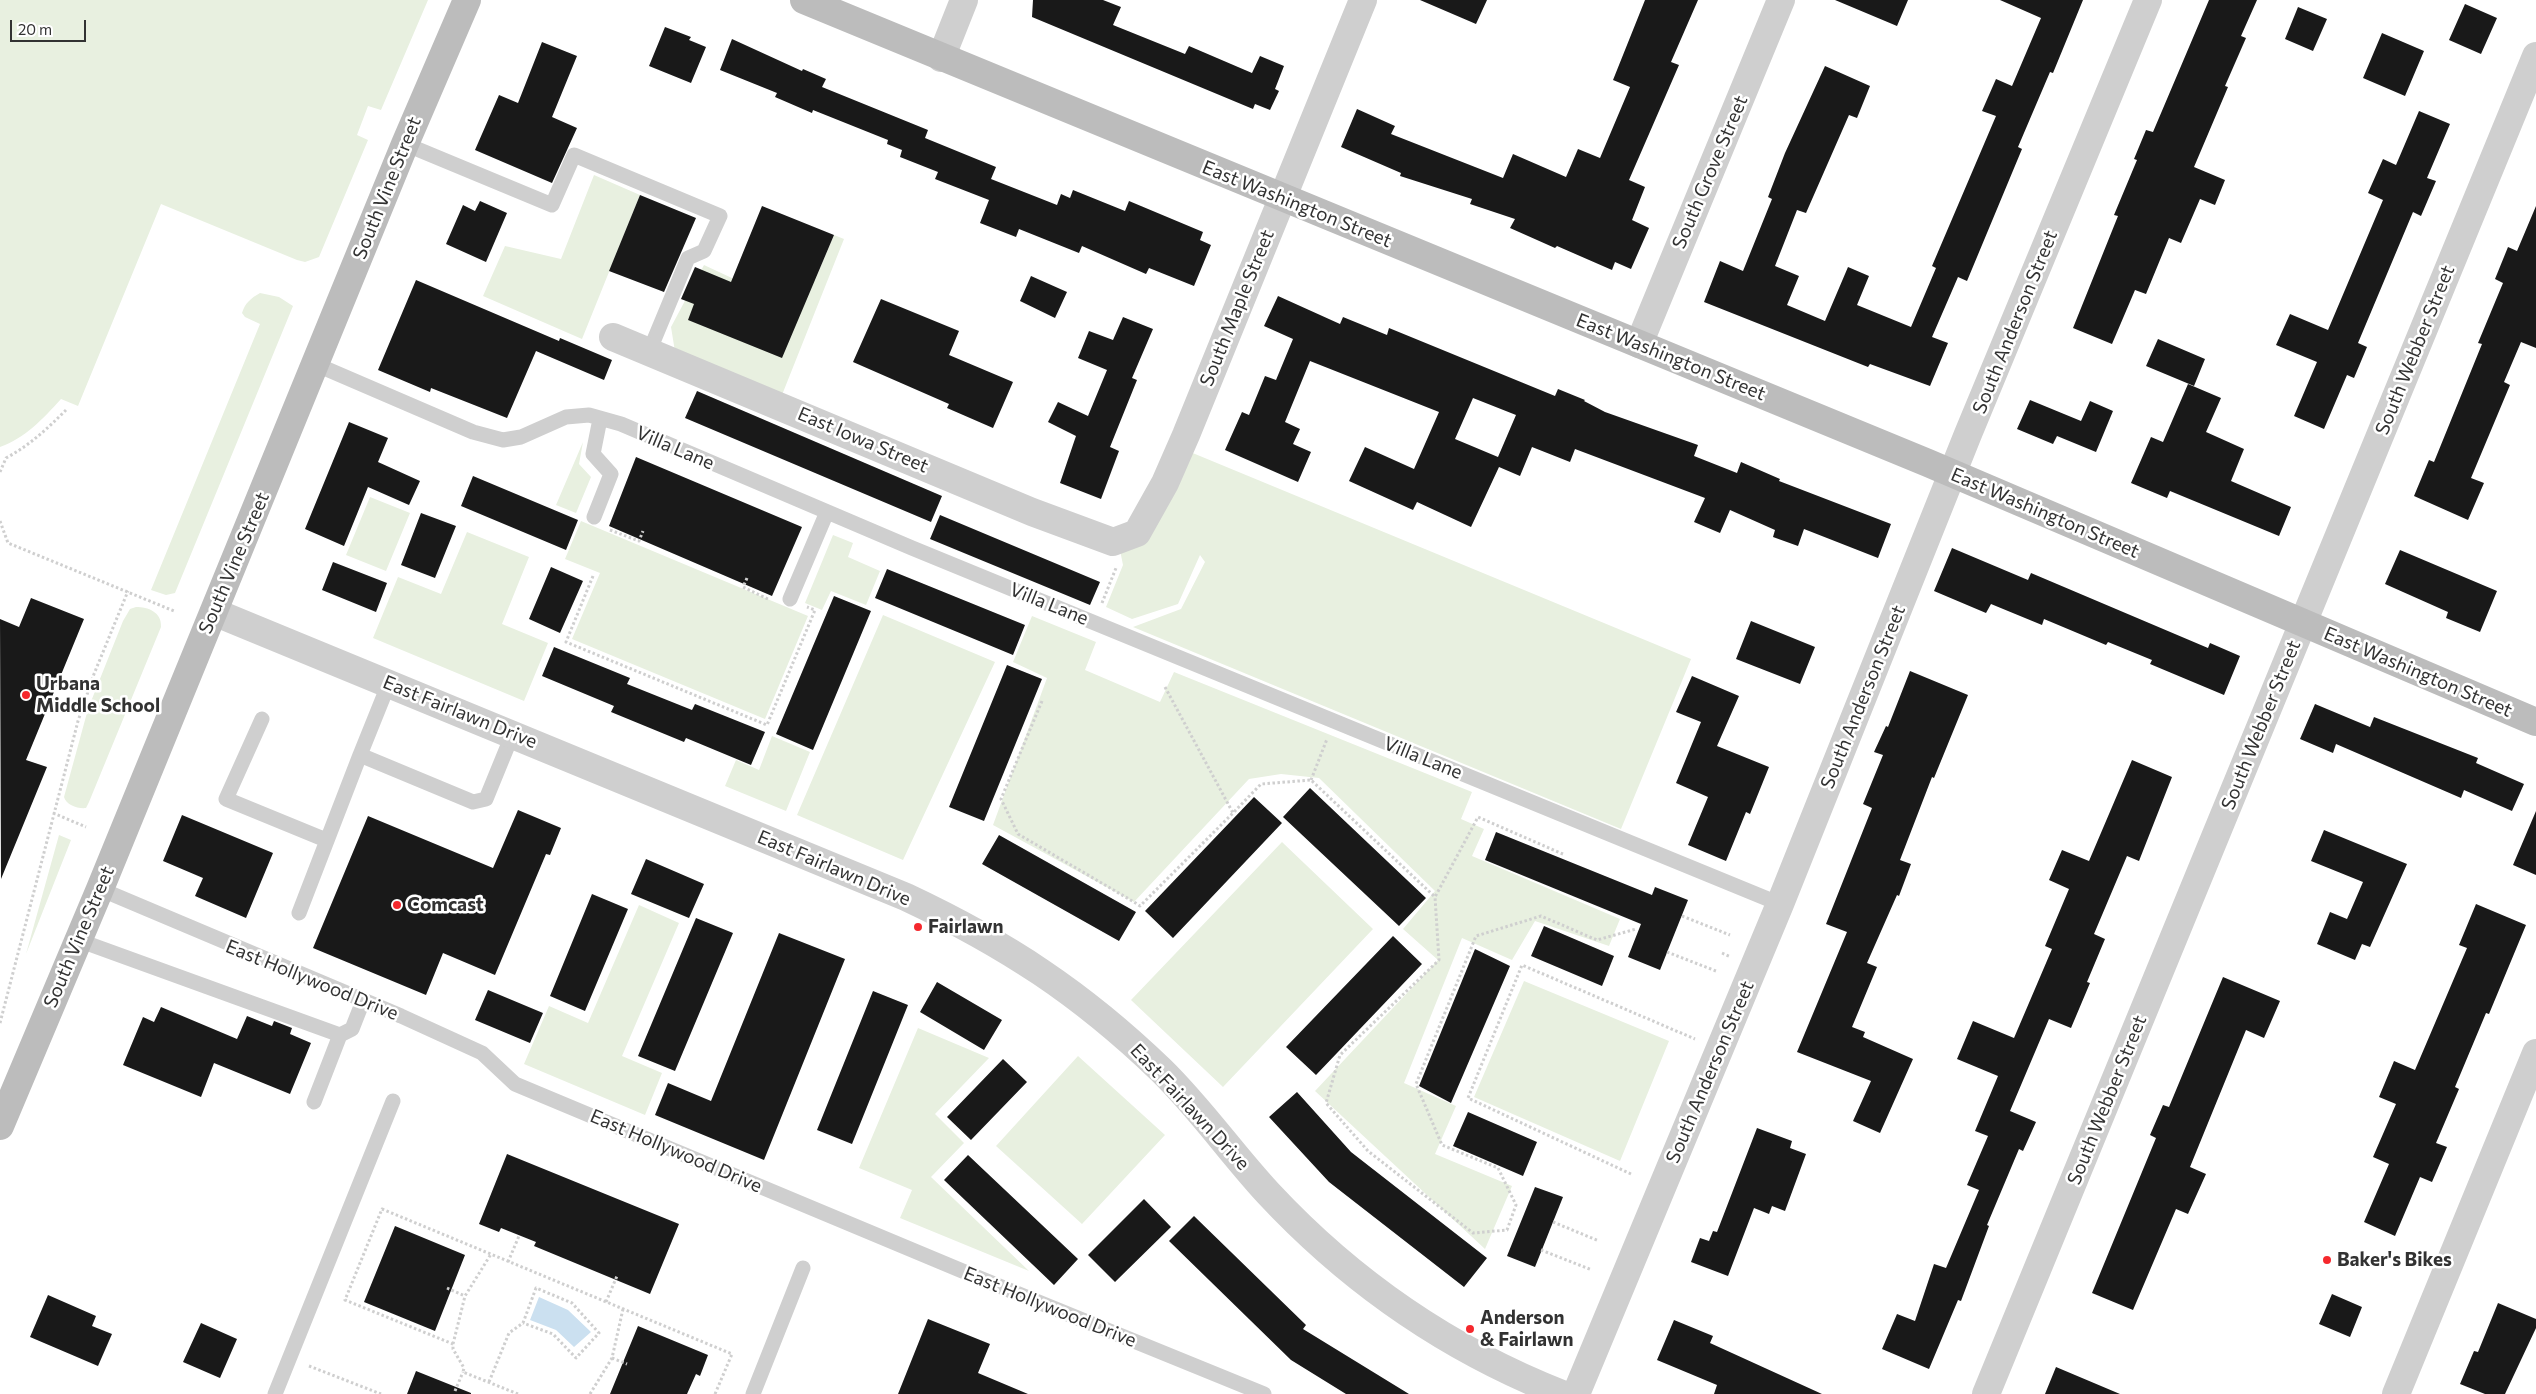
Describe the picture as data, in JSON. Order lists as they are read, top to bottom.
{
  "streets": {
    "main road": ["South Vine Street", "East Washington Street"],
    "street": [
      "South Grove Street",
      "South Maple Street",
      "South Anderson Street",
      "South Webber Street",
      "East Iowa Street",
      "East Fairlawn Drive"
    ],
    "lane": ["Villa Lane", "East Hollywood Drive"]
  },
  "crossings": [
    ["South Grove Street", "East Washington Street"],
    ["South Vine Street", "Villa Lane"],
    ["South Vine Street", "East Fairlawn Drive"],
    ["South Vine Street", "East Hollywood Drive"],
    ["East Washington Street", "South Maple Street"],
    ["East Washington Street", "South Anderson Street"],
    ["East Washington Street", "South Webber Street"],
    ["South Maple Street", "East Iowa Street"],
    ["South Anderson Street", "Villa Lane"]
  ],
  "places": [
    "Urbana Middle School",
    "Comcast",
    "Fairlawn",
    "Baker's Bikes",
    "Anderson & Fairlawn"
  ],
  "scale_bar": "20 m"
}
